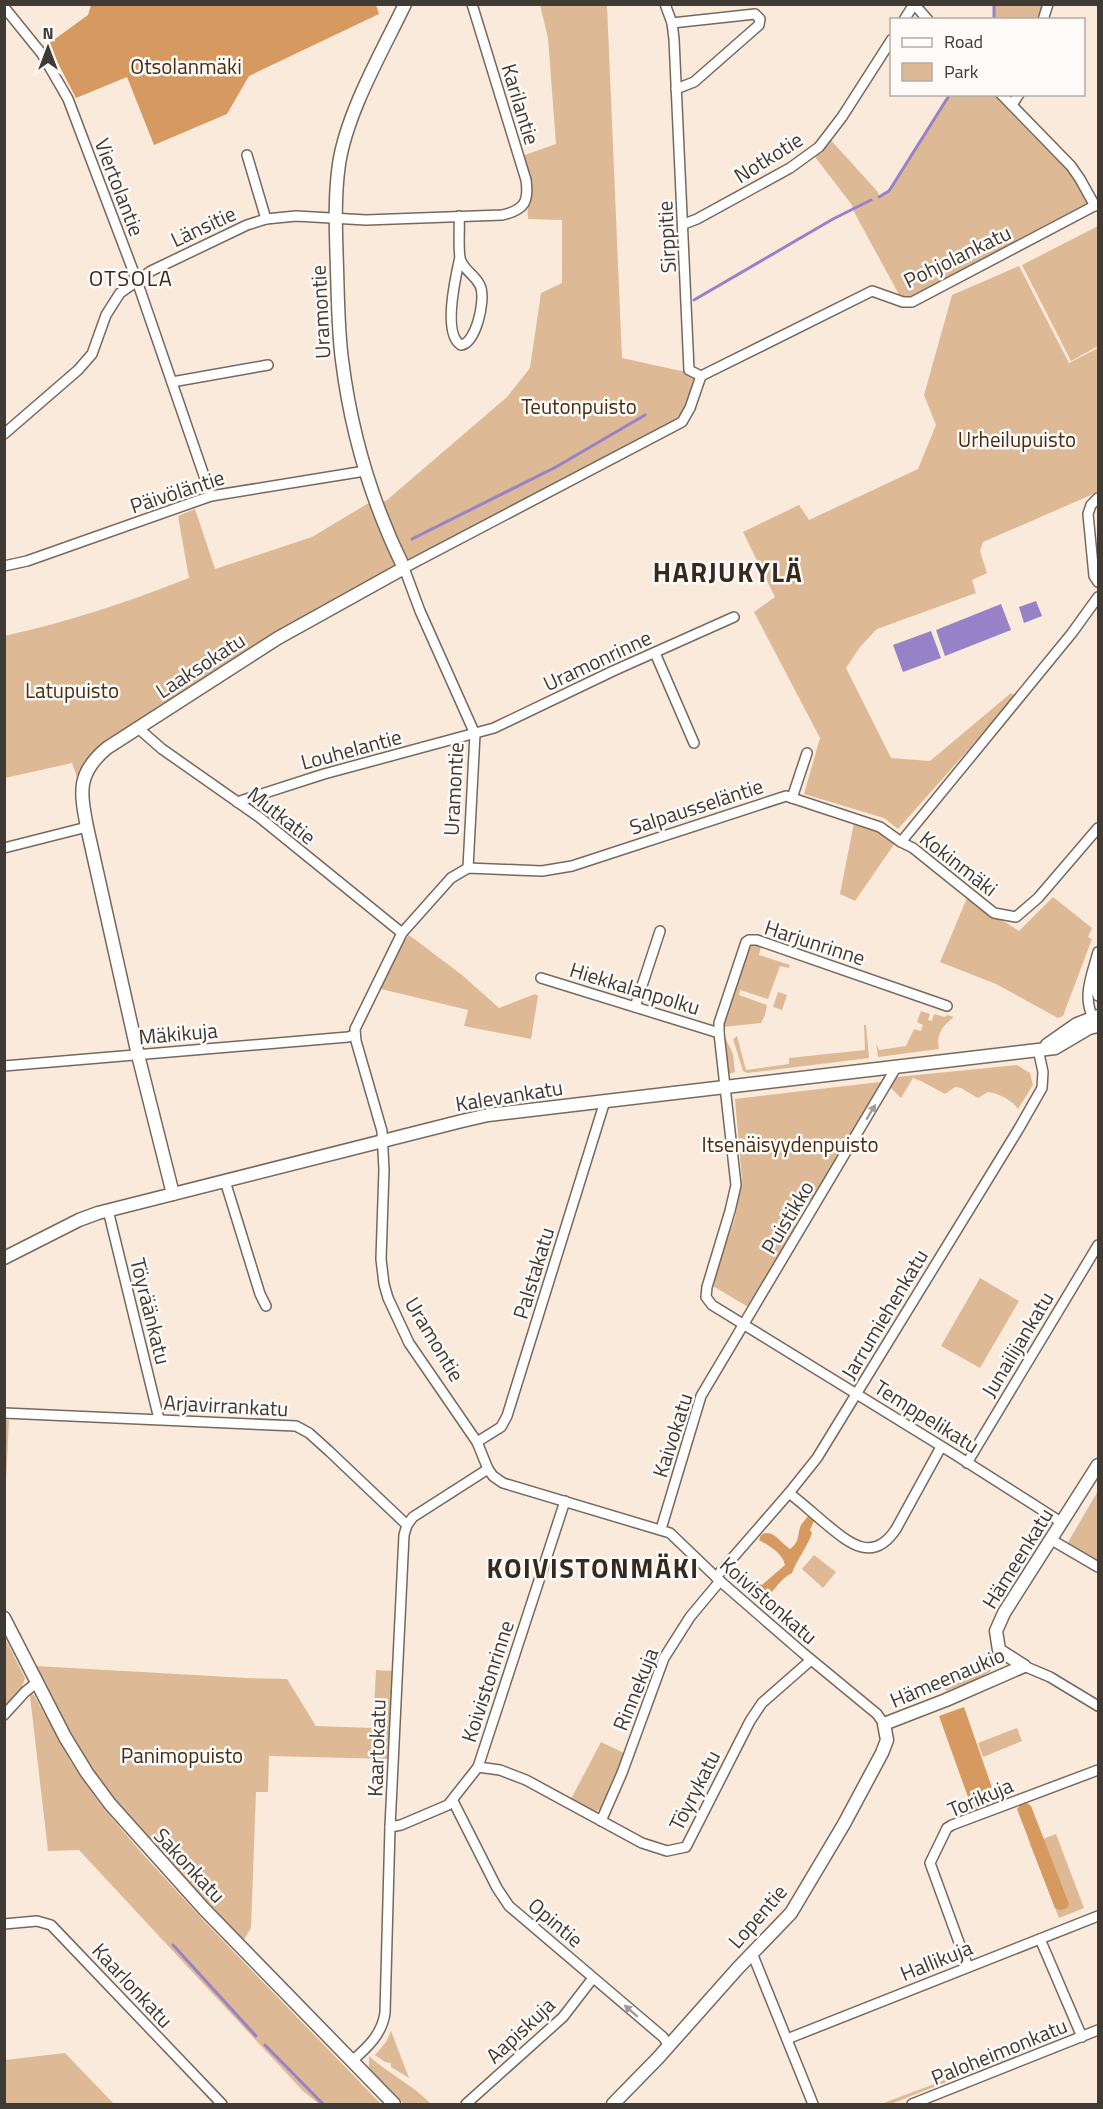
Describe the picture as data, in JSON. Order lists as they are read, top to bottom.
{
  "streets": {
    "street": [
      "Karilantie",
      "Notkotie",
      "Viertolantie",
      "Länsitie",
      "Sirppitie",
      "Pohjolankatu",
      "Uramontie",
      "Päivöläntie",
      "Uramonrinne",
      "Laaksokatu",
      "Louhelantie",
      "Salpausseläntie",
      "Mutkatie",
      "Kokinmäki",
      "Harjunrinne",
      "Hiekkalanpolku",
      "Mäkikuja",
      "Kalevankatu",
      "Puistikko",
      "Palstakatu",
      "Töyräänkatu",
      "Jarrumiehenkatu",
      "Junailijankatu",
      "Arjavirrankatu",
      "Temppelikatu",
      "Kaivokatu",
      "Hämeenkatu",
      "Koivistonkatu",
      "Hämeenaukio",
      "Koivistonrinne",
      "Rinnekuja",
      "Kaartokatu",
      "Töyrykatu",
      "Torikuja",
      "Sakonkatu",
      "Lopentie",
      "Opintie",
      "Hallikuja",
      "Kaarlonkatu",
      "Aapiskuja",
      "Paloheimonkatu"
    ]
  },
  "crossings": [
    ["Karilantie", "Länsitie"],
    ["Notkotie", "Sirppitie"],
    ["Viertolantie", "Länsitie"],
    ["Viertolantie", "Päivöläntie"],
    ["Länsitie", "Uramontie"],
    ["Sirppitie", "Pohjolankatu"],
    ["Sirppitie", "Laaksokatu"],
    ["Pohjolankatu", "Laaksokatu"],
    ["Uramontie", "Päivöläntie"],
    ["Uramontie", "Uramonrinne"],
    ["Uramontie", "Laaksokatu"],
    ["Uramontie", "Louhelantie"],
    ["Uramontie", "Salpausseläntie"],
    ["Uramontie", "Mäkikuja"],
    ["Uramontie", "Kalevankatu"],
    ["Uramontie", "Palstakatu"],
    ["Uramontie", "Koivistonkatu"],
    ["Uramonrinne", "Louhelantie"],
    ["Laaksokatu", "Mutkatie"],
    ["Laaksokatu", "Mäkikuja"],
    ["Laaksokatu", "Kalevankatu"],
    ["Louhelantie", "Mutkatie"],
    ["Salpausseläntie", "Kokinmäki"],
    ["Harjunrinne", "Hiekkalanpolku"],
    ["Harjunrinne", "Kalevankatu"],
    ["Harjunrinne", "Temppelikatu"],
    ["Kalevankatu", "Puistikko"],
    ["Kalevankatu", "Palstakatu"],
    ["Kalevankatu", "Töyräänkatu"],
    ["Kalevankatu", "Jarrumiehenkatu"],
    ["Kalevankatu", "Temppelikatu"],
    ["Puistikko", "Temppelikatu"],
    ["Puistikko", "Kaivokatu"],
    ["Töyräänkatu", "Arjavirrankatu"],
    ["Jarrumiehenkatu", "Temppelikatu"],
    ["Jarrumiehenkatu", "Koivistonkatu"],
    ["Jarrumiehenkatu", "Rinnekuja"],
    ["Junailijankatu", "Temppelikatu"],
    ["Arjavirrankatu", "Kaartokatu"],
    ["Temppelikatu", "Kaivokatu"],
    ["Temppelikatu", "Hämeenkatu"],
    ["Kaivokatu", "Koivistonkatu"],
    ["Hämeenkatu", "Hämeenaukio"],
    ["Koivistonkatu", "Hämeenaukio"],
    ["Koivistonkatu", "Koivistonrinne"],
    ["Koivistonkatu", "Rinnekuja"],
    ["Koivistonkatu", "Töyrykatu"],
    ["Koivistonkatu", "Lopentie"],
    ["Hämeenaukio", "Lopentie"],
    ["Koivistonrinne", "Kaartokatu"],
    ["Koivistonrinne", "Töyrykatu"],
    ["Koivistonrinne", "Opintie"],
    ["Rinnekuja", "Töyrykatu"],
    ["Kaartokatu", "Sakonkatu"],
    ["Torikuja", "Hallikuja"],
    ["Lopentie", "Opintie"],
    ["Opintie", "Aapiskuja"]
  ],
  "one_way": ["Puistikko"],
  "districts": ["OTSOLA", "HARJUKYLÄ", "KOIVISTONMÄKI"],
  "parks": [
    "Otsolanmäki",
    "Teutonpuisto",
    "Urheilupuisto",
    "Latupuisto",
    "Itsenäisyydenpuisto",
    "Panimopuisto"
  ],
  "legend": ["Road", "Park"],
  "north": "top"
}
